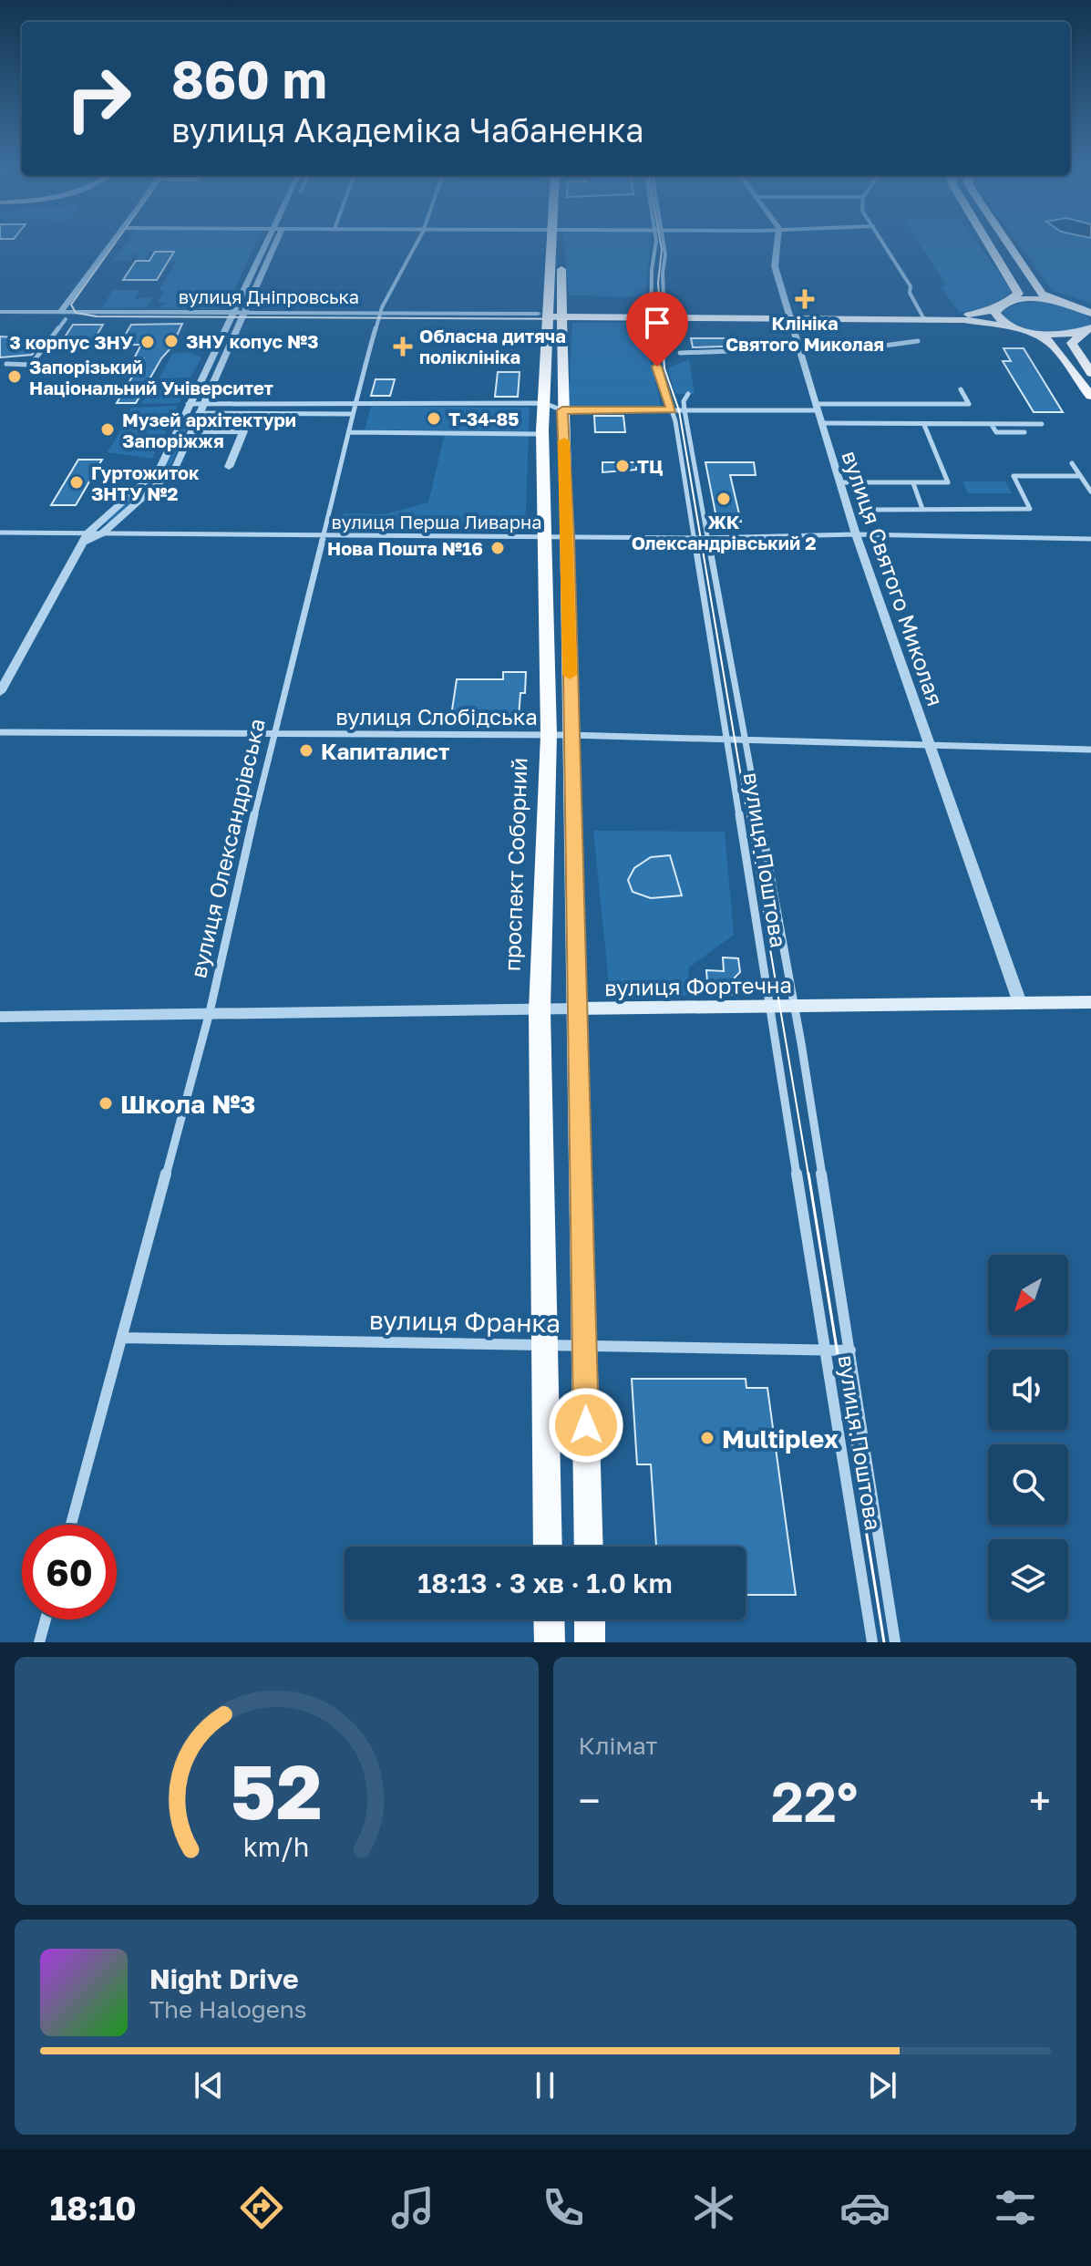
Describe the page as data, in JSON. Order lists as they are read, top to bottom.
{
  "streets": {
    "main road": ["вулиця Дніпровська", "проспект Соборний", "вулиця Фортечна"],
    "street": [
      "вулиця Перша Ливарна",
      "вулиця Святого Миколая",
      "вулиця Слобідська",
      "вулиця Олександрівська",
      "вулиця Поштова",
      "вулиця Франка"
    ]
  },
  "crossings": [
    ["вулиця Дніпровська", "вулиця Святого Миколая"],
    ["вулиця Дніпровська", "вулиця Олександрівська"],
    ["вулиця Дніпровська", "вулиця Поштова"],
    ["вулиця Дніпровська", "проспект Соборний"],
    ["вулиця Перша Ливарна", "вулиця Святого Миколая"],
    ["вулиця Перша Ливарна", "вулиця Олександрівська"],
    ["вулиця Перша Ливарна", "вулиця Поштова"],
    ["вулиця Перша Ливарна", "проспект Соборний"],
    ["вулиця Святого Миколая", "вулиця Слобідська"],
    ["вулиця Святого Миколая", "вулиця Фортечна"],
    ["вулиця Слобідська", "вулиця Олександрівська"],
    ["вулиця Слобідська", "вулиця Поштова"],
    ["вулиця Слобідська", "проспект Соборний"],
    ["вулиця Олександрівська", "вулиця Фортечна"],
    ["вулиця Олександрівська", "вулиця Франка"],
    ["вулиця Поштова", "вулиця Фортечна"],
    ["вулиця Поштова", "вулиця Франка"],
    ["проспект Соборний", "вулиця Фортечна"],
    ["проспект Соборний", "вулиця Франка"]
  ],
  "places": {
    "health": ["Клініка Святого Миколая", "Обласна дитяча поліклініка"],
    "other": [
      "ЗНУ копус №3",
      "3 корпус ЗНУ",
      "Запорізький Національний Університет",
      "Т-34-85",
      "Музей архітектури Запоріжжя",
      "ТЦ",
      "Гуртожиток ЗНТУ №2",
      "ЖК Олександрівський 2",
      "Нова Пошта №16",
      "Капиталист",
      "Школа №3",
      "Multiplex"
    ]
  },
  "north": "bottom left",
  "page": {
    "turn": ["860 m", "вулиця Академіка Чабаненка"],
    "limit": "60",
    "trip": "18:13 · 3 хв · 1.0 km",
    "tile": "Клімат",
    "heat": ["−", "22°", "+"],
    "song": ["Night Drive", "The Halogens"],
    "tabs": "18:10",
    "gauge": ["52", "km/h"]
  }
}
